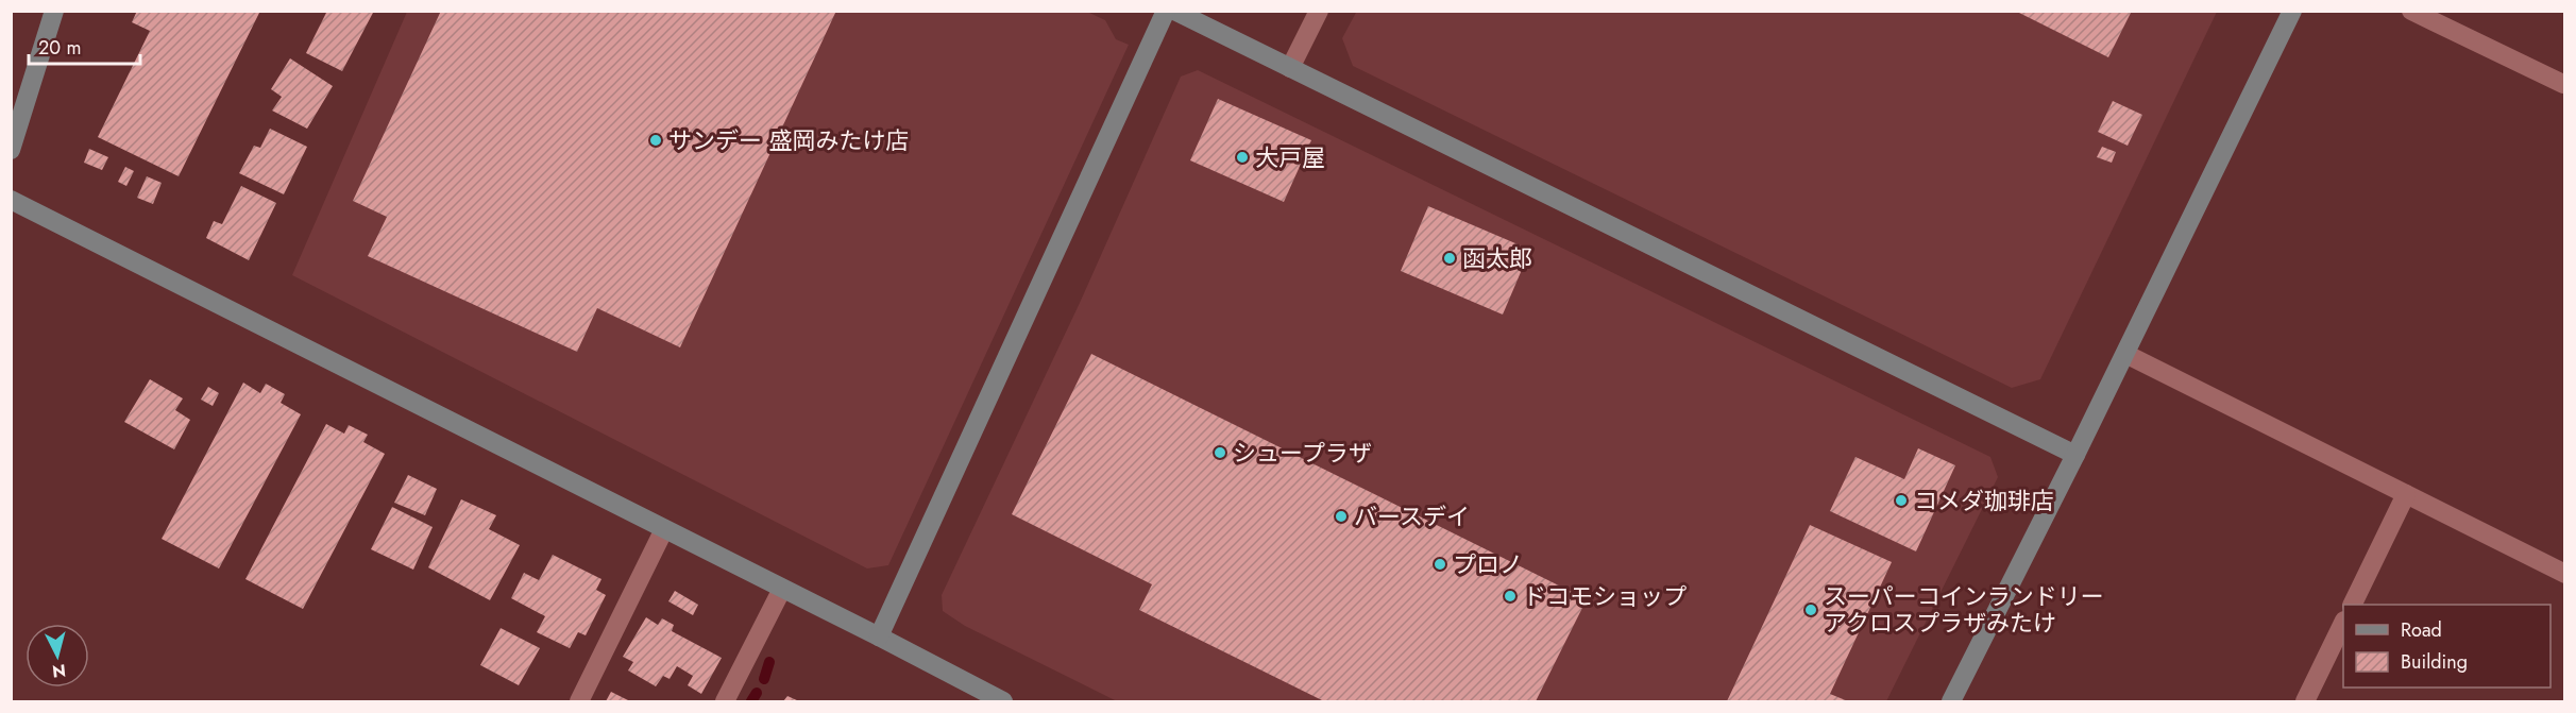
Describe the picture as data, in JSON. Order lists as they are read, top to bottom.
{
  "places": [
    "サンデー 盛岡みたけ店",
    "大戸屋",
    "函太郎",
    "シュープラザ",
    "コメダ珈琲店",
    "バースデイ",
    "プロノ",
    "ドコモショップ",
    "スーパーコインランドリー アクロスプラザみたけ"
  ],
  "legend": ["Road", "Building"],
  "scale_bar": "20 m",
  "north": "bottom"
}
